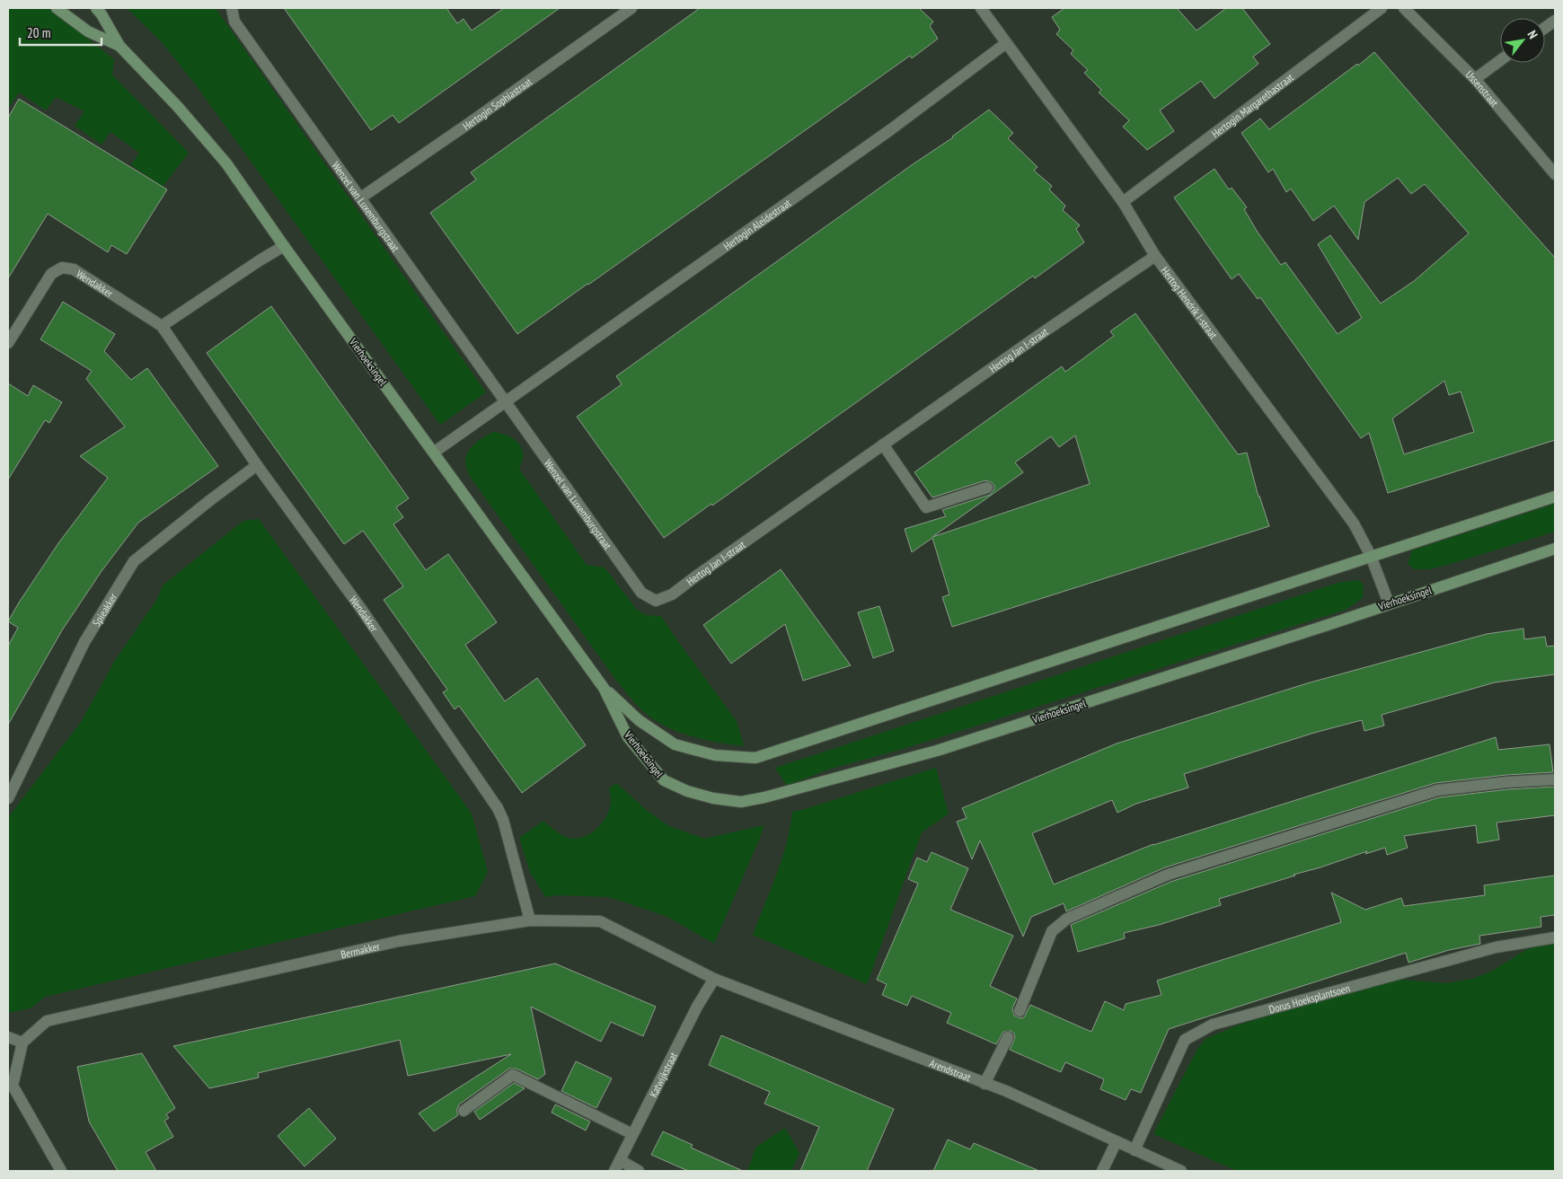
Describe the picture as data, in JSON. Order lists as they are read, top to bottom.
{
  "streets": {
    "street": [
      "Ussenstraat",
      "Hertogin Sophiastraat",
      "Hertogin Margarethastraat",
      "Wenzel van Luxemburgstraat",
      "Hertogin Aleidestraat",
      "Wendakker",
      "Hertog Hendrik I-straat",
      "Hertog Jan I-straat",
      "Vierhoeksingel",
      "Spieakker",
      "Bermakker",
      "Dorus Hoeksplantsoen",
      "Arendstraat",
      "Katwijkstraat"
    ]
  },
  "crossings": [
    ["Hertogin Sophiastraat", "Wenzel van Luxemburgstraat"],
    ["Hertogin Margarethastraat", "Hertog Hendrik I-straat"],
    ["Wenzel van Luxemburgstraat", "Hertogin Aleidestraat"],
    ["Wenzel van Luxemburgstraat", "Hertog Jan I-straat"],
    ["Hertogin Aleidestraat", "Hertog Hendrik I-straat"],
    ["Wendakker", "Spieakker"],
    ["Wendakker", "Bermakker"],
    ["Hertog Hendrik I-straat", "Hertog Jan I-straat"],
    ["Hertog Hendrik I-straat", "Vierhoeksingel"],
    ["Bermakker", "Arendstraat"],
    ["Bermakker", "Katwijkstraat"],
    ["Dorus Hoeksplantsoen", "Arendstraat"],
    ["Arendstraat", "Katwijkstraat"]
  ],
  "scale_bar": "20 m",
  "north": "top right"
}
